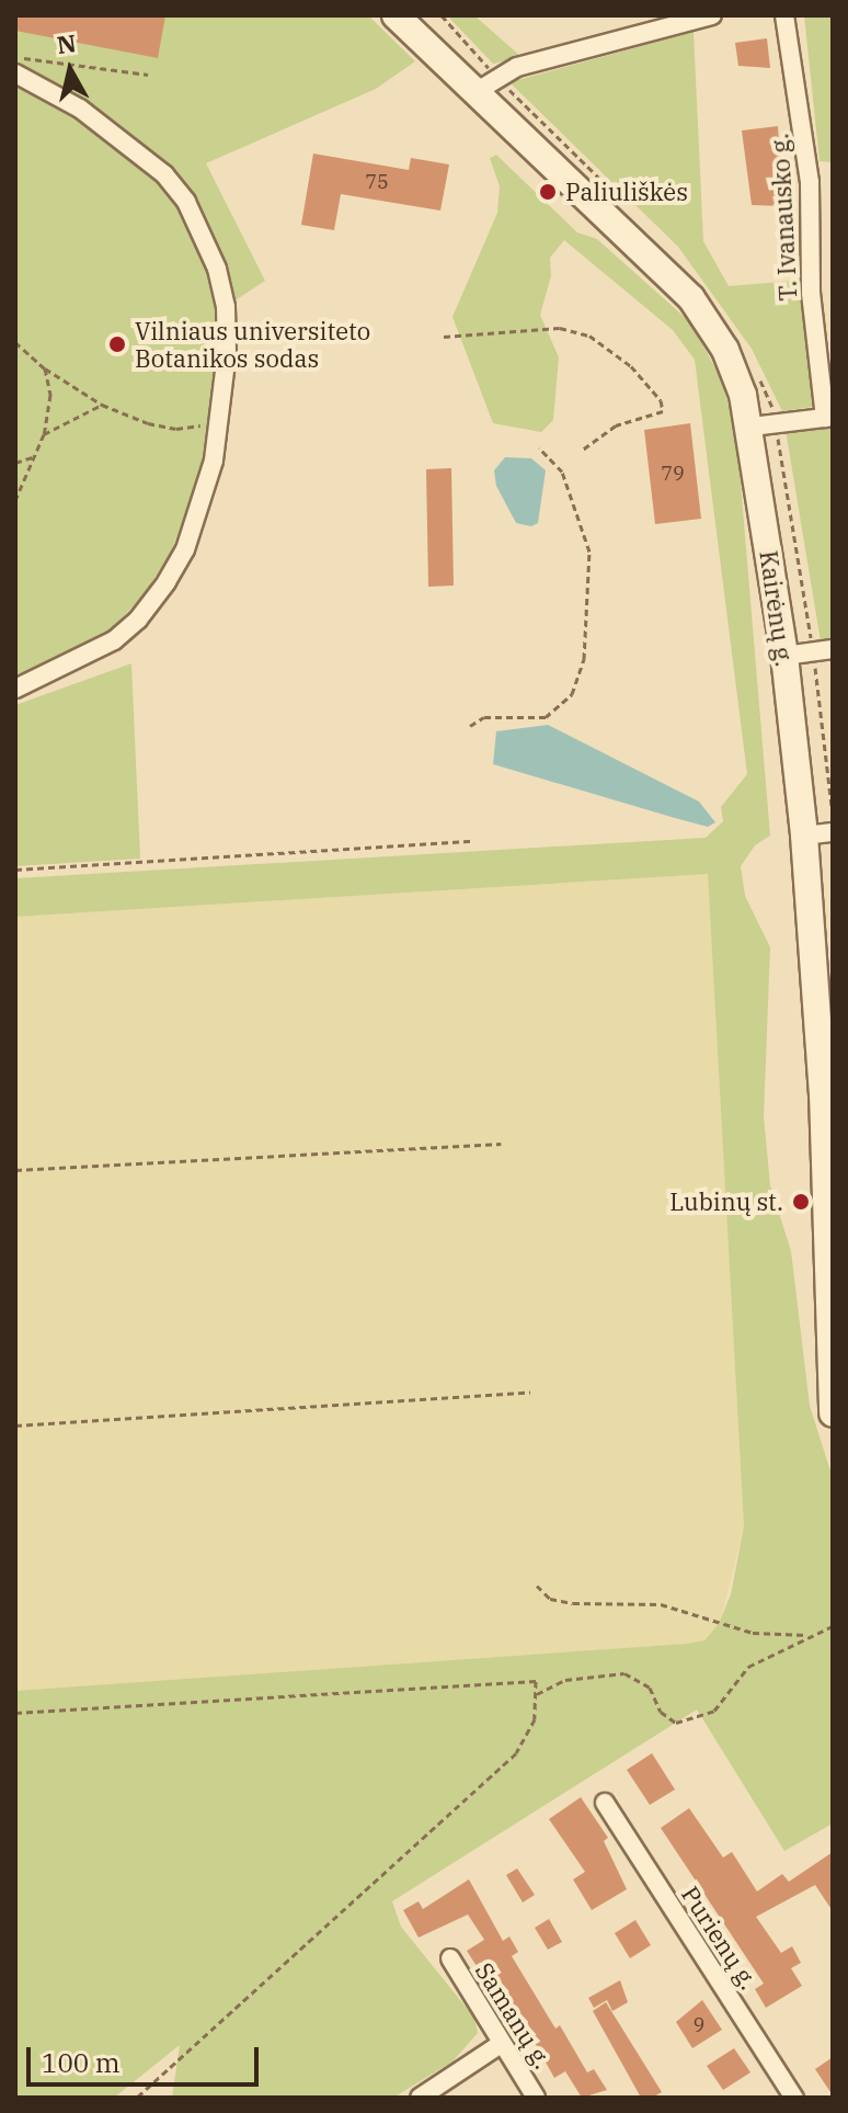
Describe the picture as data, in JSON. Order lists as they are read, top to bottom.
{
  "streets": {
    "main road": ["Kairėnų g."],
    "street": ["T. Ivanausko g.", "Purienų g.", "Samanų g."]
  },
  "places": ["Paliuliškės", "Vilniaus universiteto Botanikos sodas", "Lubinų st."],
  "house_numbers": ["75", "79", "9"],
  "scale_bar": "100 m",
  "north": "top"
}
